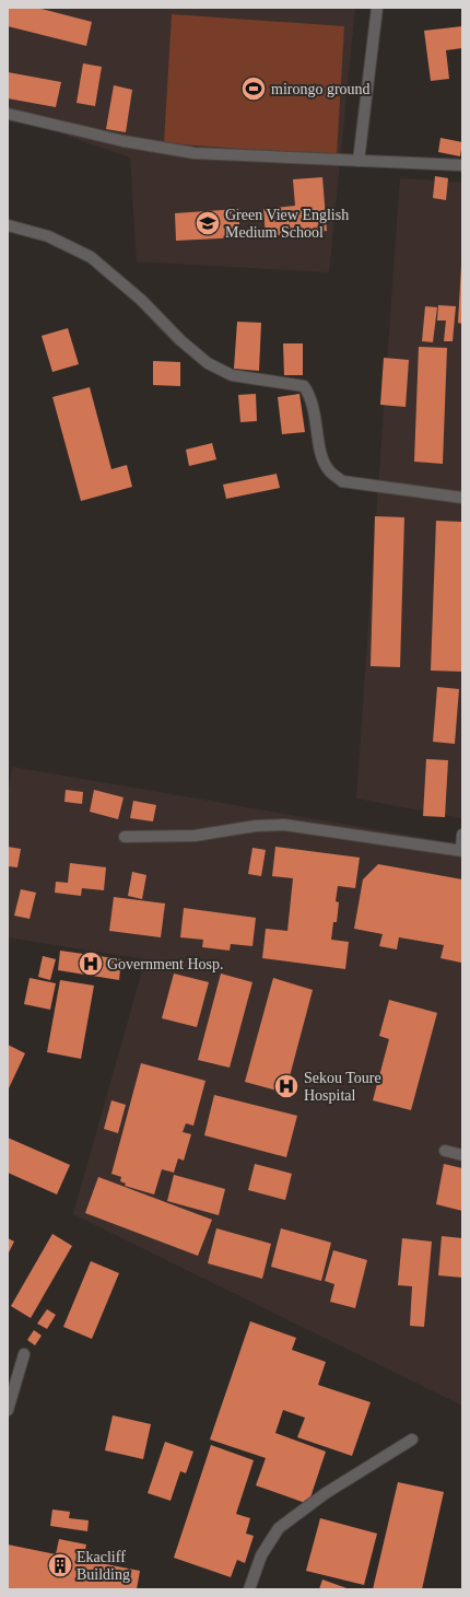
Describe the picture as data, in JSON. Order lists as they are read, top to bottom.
{
  "places": {
    "sports": ["mirongo ground"],
    "school or university": ["Green View English Medium School"],
    "hospital": ["Government Hosp.", "Sekou Toure Hospital"],
    "building": ["Ekacliff Building"]
  }
}
